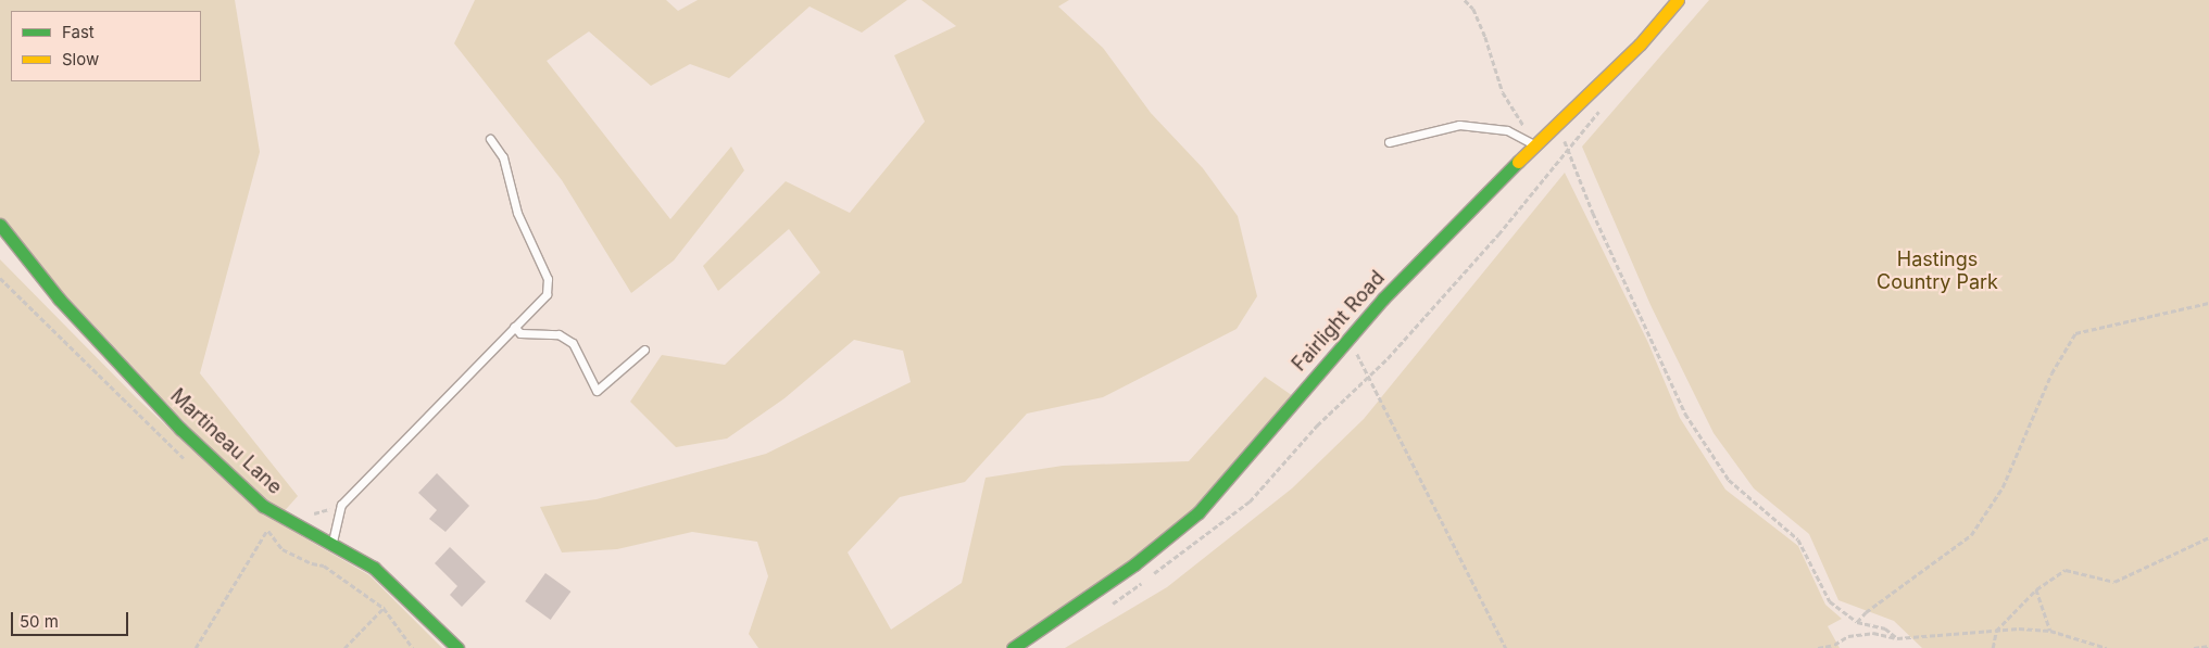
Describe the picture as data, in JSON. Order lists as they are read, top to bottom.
{
  "streets": {
    "street": ["Fairlight Road", "Martineau Lane"]
  },
  "parks": ["Hastings Country Park"],
  "legend": ["Fast", "Slow"],
  "scale_bar": "50 m"
}
